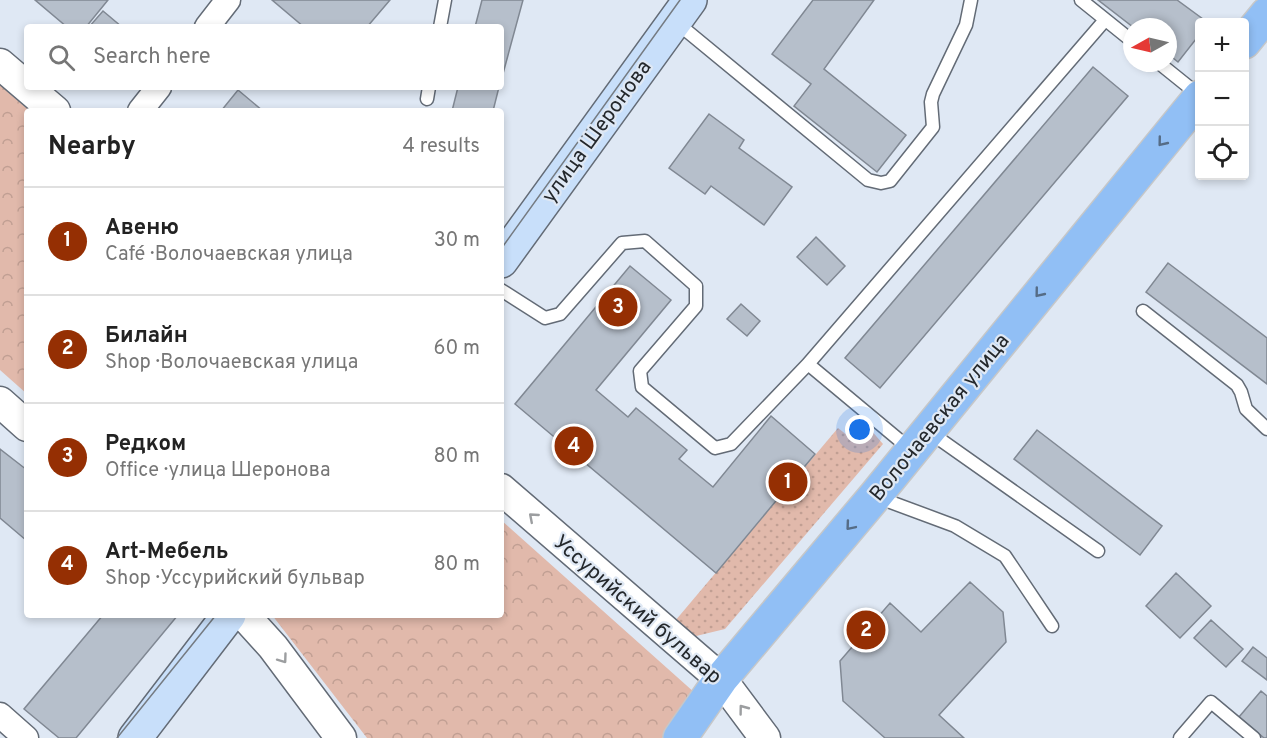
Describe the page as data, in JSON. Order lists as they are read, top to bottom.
{
  "streets": {
    "main road": ["улица Шеронова", "Волочаевская улица"],
    "street": ["Уссурийский бульвар"]
  },
  "crossings": [
    ["Волочаевская улица", "Уссурийский бульвар"]
  ],
  "one_way": ["Волочаевская улица", "Уссурийский бульвар"],
  "north": "left",
  "page": {
    "map_buttons": ["+", "−"],
    "search": "Search here",
    "heading": ["Nearby", "4 results"],
    "list": [
      {
        "mark": "1",
        "name": "Авеню",
        "note": "Café · Волочаевская улица",
        "value": "30 m"
      },
      {
        "mark": "2",
        "name": "Билайн",
        "note": "Shop · Волочаевская улица",
        "value": "60 m"
      },
      {
        "mark": "3",
        "name": "Редком",
        "note": "Office · улица Шеронова",
        "value": "80 m"
      },
      {
        "mark": "4",
        "name": "Art-Мебель",
        "note": "Shop · Уссурийский бульвар",
        "value": "80 m"
      }
    ],
    "pins": [
      "3",
      "4",
      "1",
      "2"
    ]
  }
}
